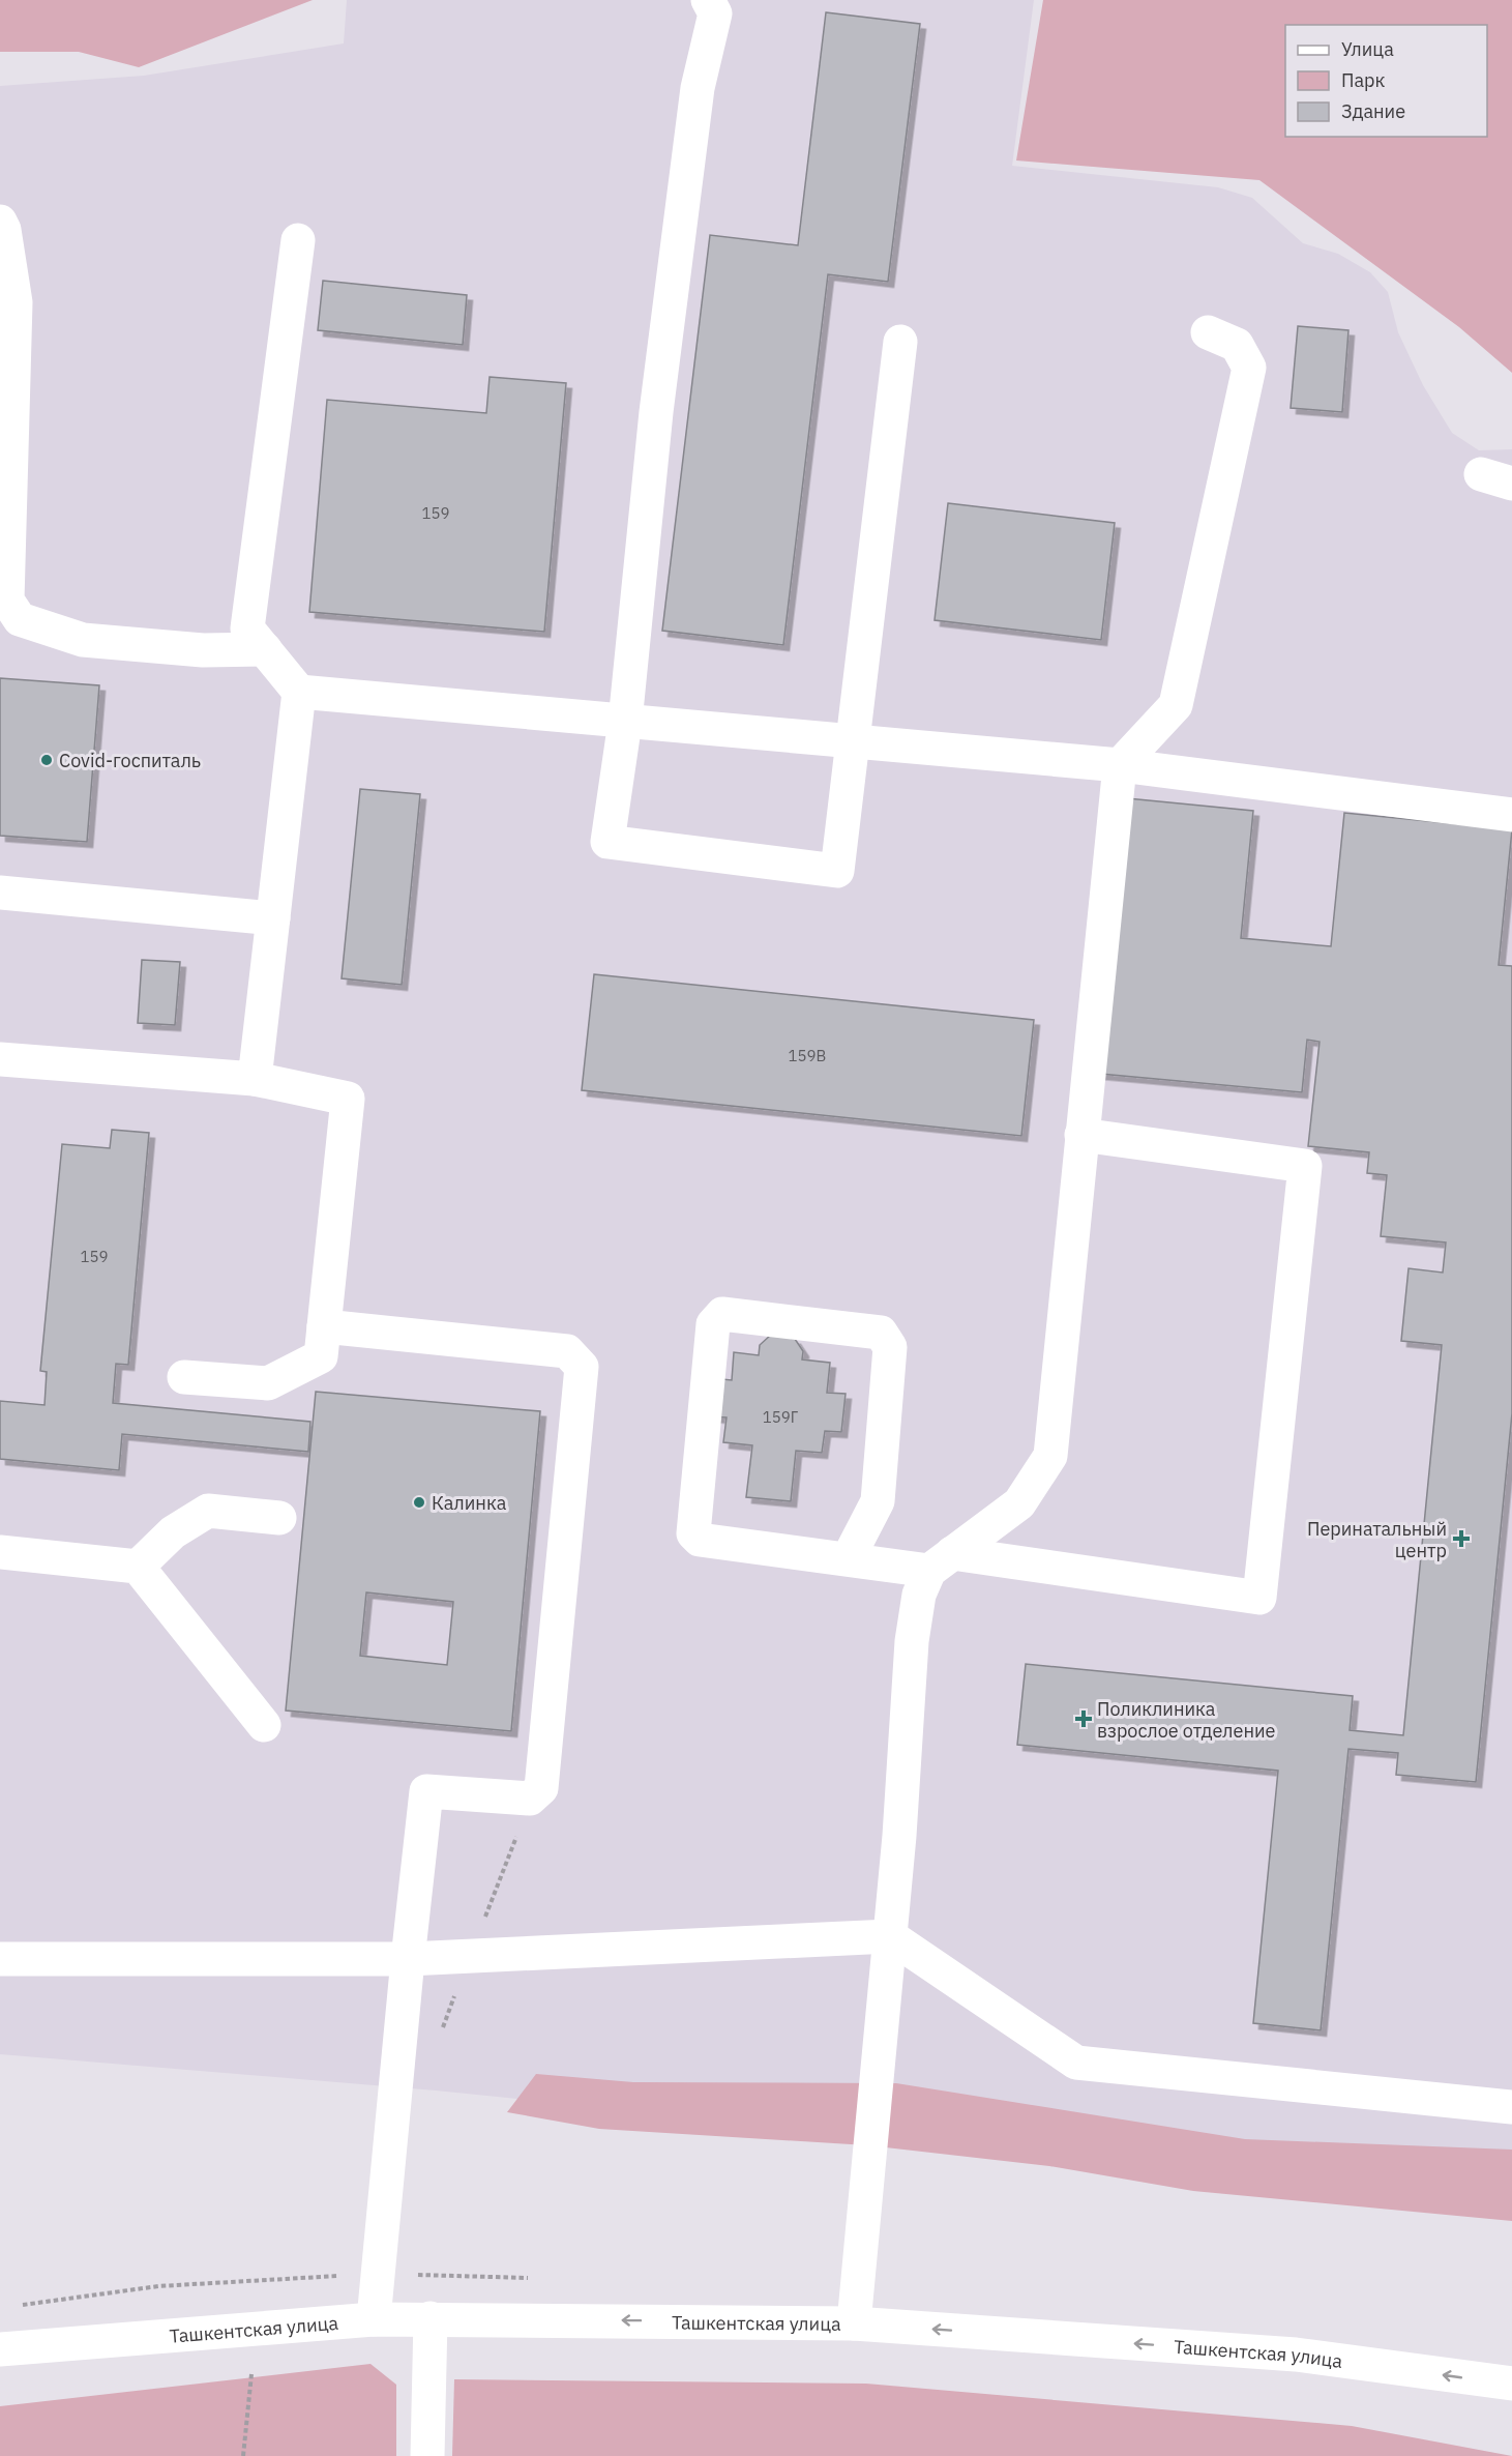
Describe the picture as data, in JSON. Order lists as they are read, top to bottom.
{
  "streets": {
    "main road": ["Ташкентская улица"]
  },
  "places": {
    "other": ["Covid-госпиталь", "Калинка"],
    "health": ["Перинатальный центр", "Поликлиника взрослое отделение"]
  },
  "house_numbers": [
    "159",
    "159В",
    "159",
    "159Г"
  ],
  "legend": ["Улица", "Парк", "Здание"]
}
